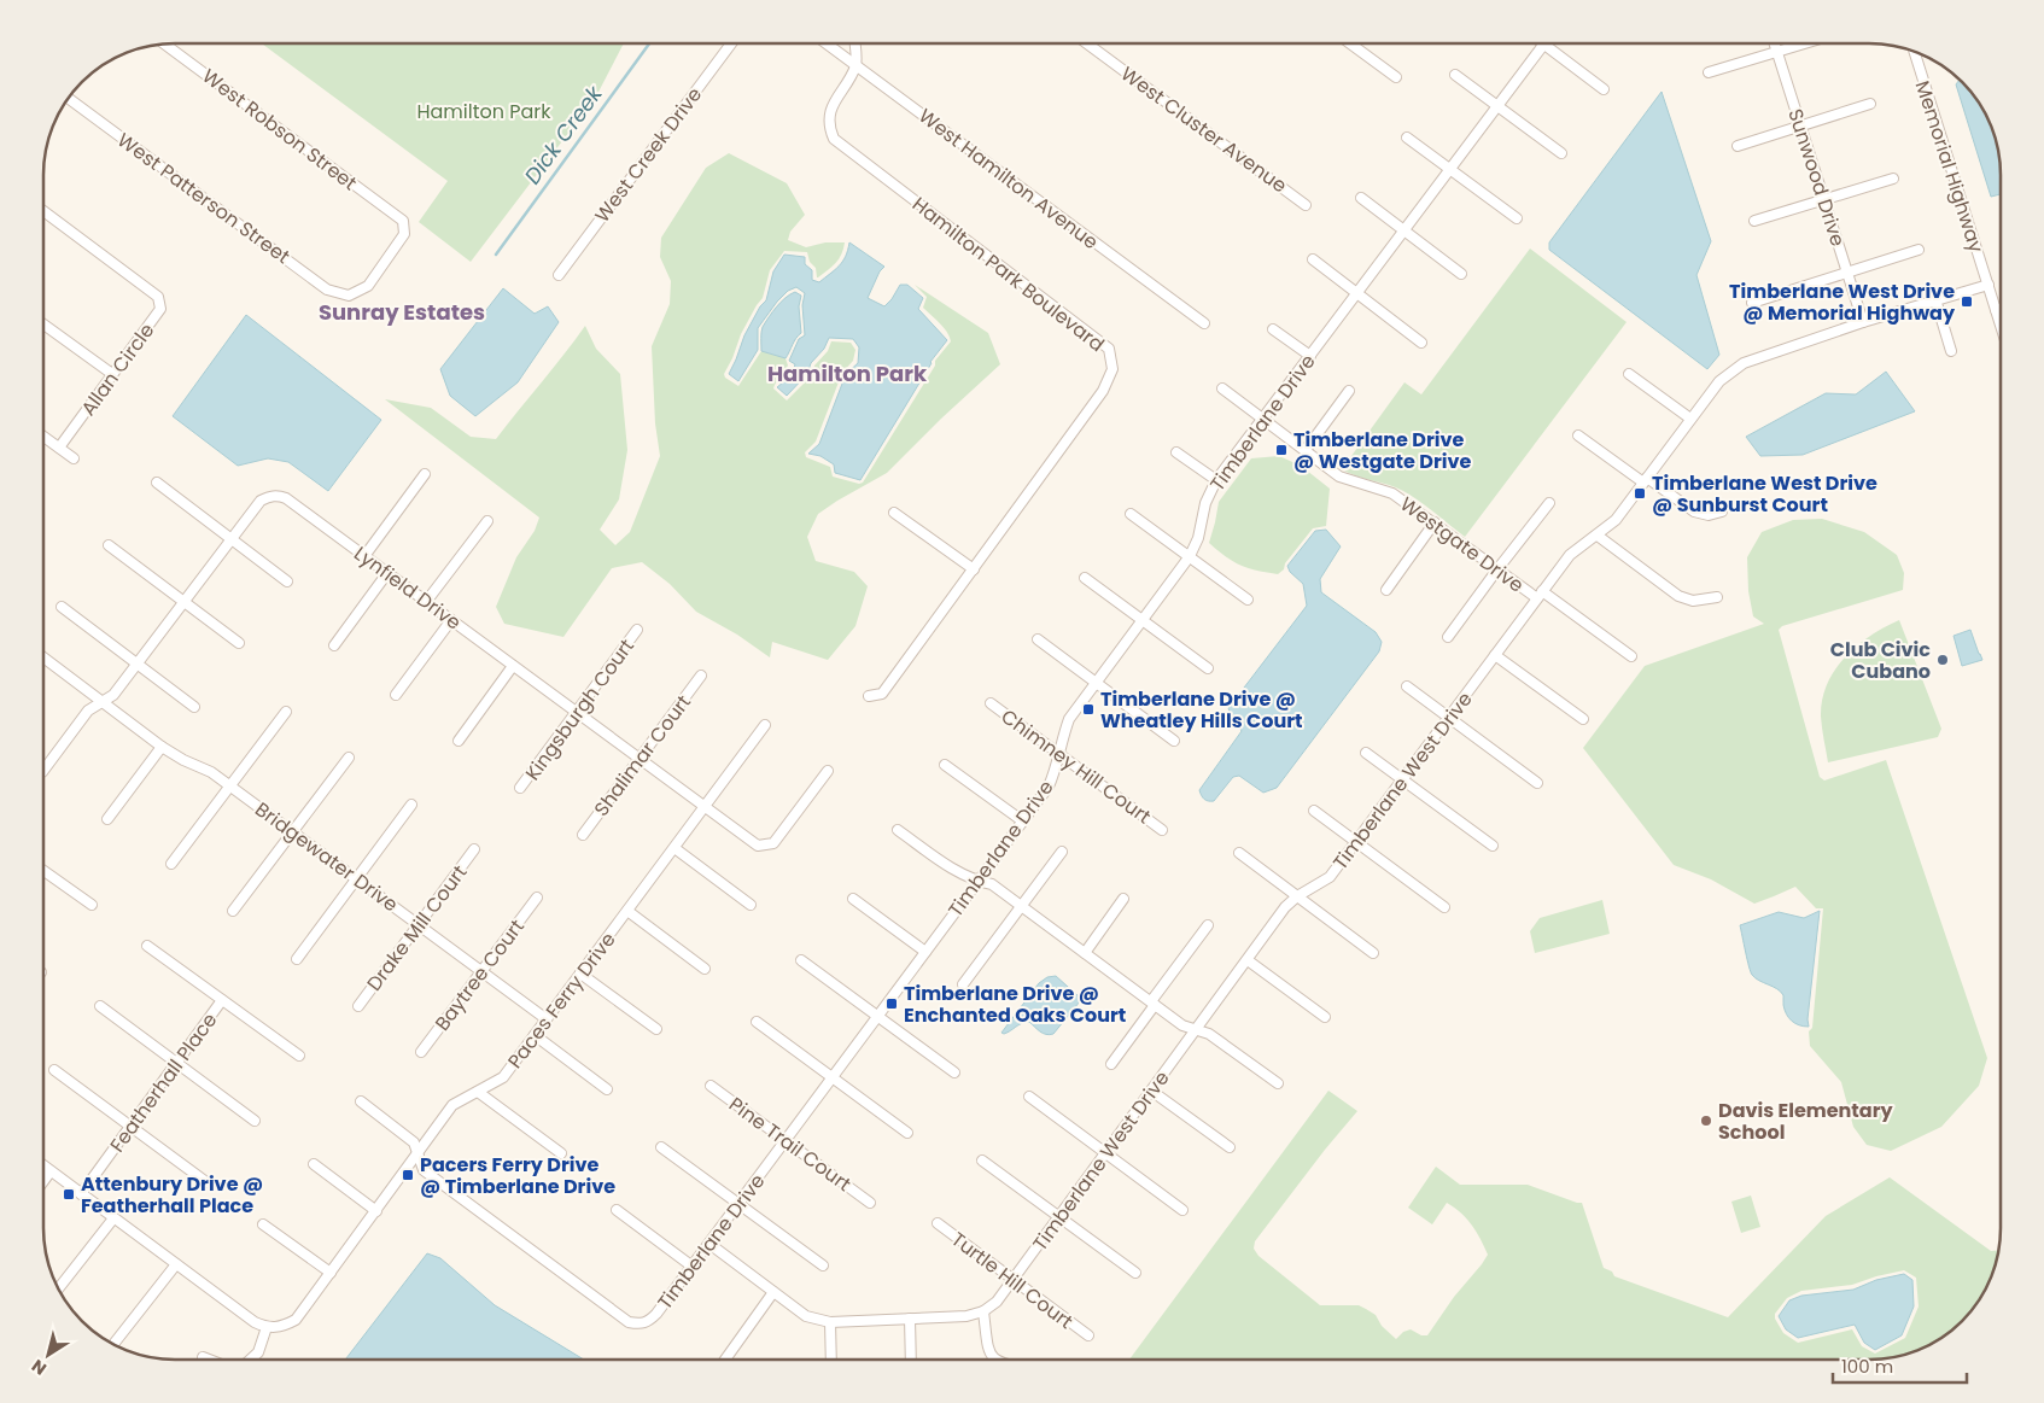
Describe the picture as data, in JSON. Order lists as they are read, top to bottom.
{
  "streets": {
    "street": [
      "West Robson Street",
      "West Cluster Avenue",
      "West Creek Drive",
      "Memorial Highway",
      "Sunwood Drive",
      "West Hamilton Avenue",
      "West Patterson Street",
      "Hamilton Park Boulevard",
      "Allan Circle",
      "Timberlane Drive",
      "Westgate Drive",
      "Lynfield Drive",
      "Kingsburgh Court",
      "Shalimar Court",
      "Chimney Hill Court",
      "Timberlane West Drive",
      "Bridgewater Drive",
      "Drake Mill Court",
      "Baytree Court",
      "Paces Ferry Drive",
      "Featherhall Place",
      "Pine Trail Court",
      "Turtle Hill Court"
    ]
  },
  "crossings": [
    ["West Robson Street", "West Patterson Street"],
    ["Memorial Highway", "Timberlane West Drive"],
    ["Sunwood Drive", "Timberlane West Drive"],
    ["West Hamilton Avenue", "Hamilton Park Boulevard"],
    ["Timberlane Drive", "Westgate Drive"],
    ["Timberlane Drive", "Chimney Hill Court"],
    ["Timberlane Drive", "Paces Ferry Drive"],
    ["Timberlane Drive", "Pine Trail Court"],
    ["Westgate Drive", "Timberlane West Drive"],
    ["Lynfield Drive", "Kingsburgh Court"],
    ["Lynfield Drive", "Shalimar Court"],
    ["Lynfield Drive", "Bridgewater Drive"],
    ["Lynfield Drive", "Paces Ferry Drive"],
    ["Timberlane West Drive", "Turtle Hill Court"],
    ["Bridgewater Drive", "Drake Mill Court"],
    ["Bridgewater Drive", "Baytree Court"],
    ["Bridgewater Drive", "Paces Ferry Drive"]
  ],
  "districts": ["Sunray Estates", "Hamilton Park"],
  "water": ["Dick Creek"],
  "parks": ["Hamilton Park"],
  "places": {
    "transit": [
      "Timberlane West Drive @ Memorial Highway",
      "Timberlane Drive @ Westgate Drive",
      "Timberlane West Drive @ Sunburst Court",
      "Timberlane Drive @ Wheatley Hills Court",
      "Timberlane Drive @ Enchanted Oaks Court",
      "Pacers Ferry Drive @ Timberlane Drive",
      "Attenbury Drive @ Featherhall Place"
    ],
    "other": ["Club Civic Cubano", "Davis Elementary School"]
  },
  "scale_bar": "100 m",
  "north": "bottom left"
}
